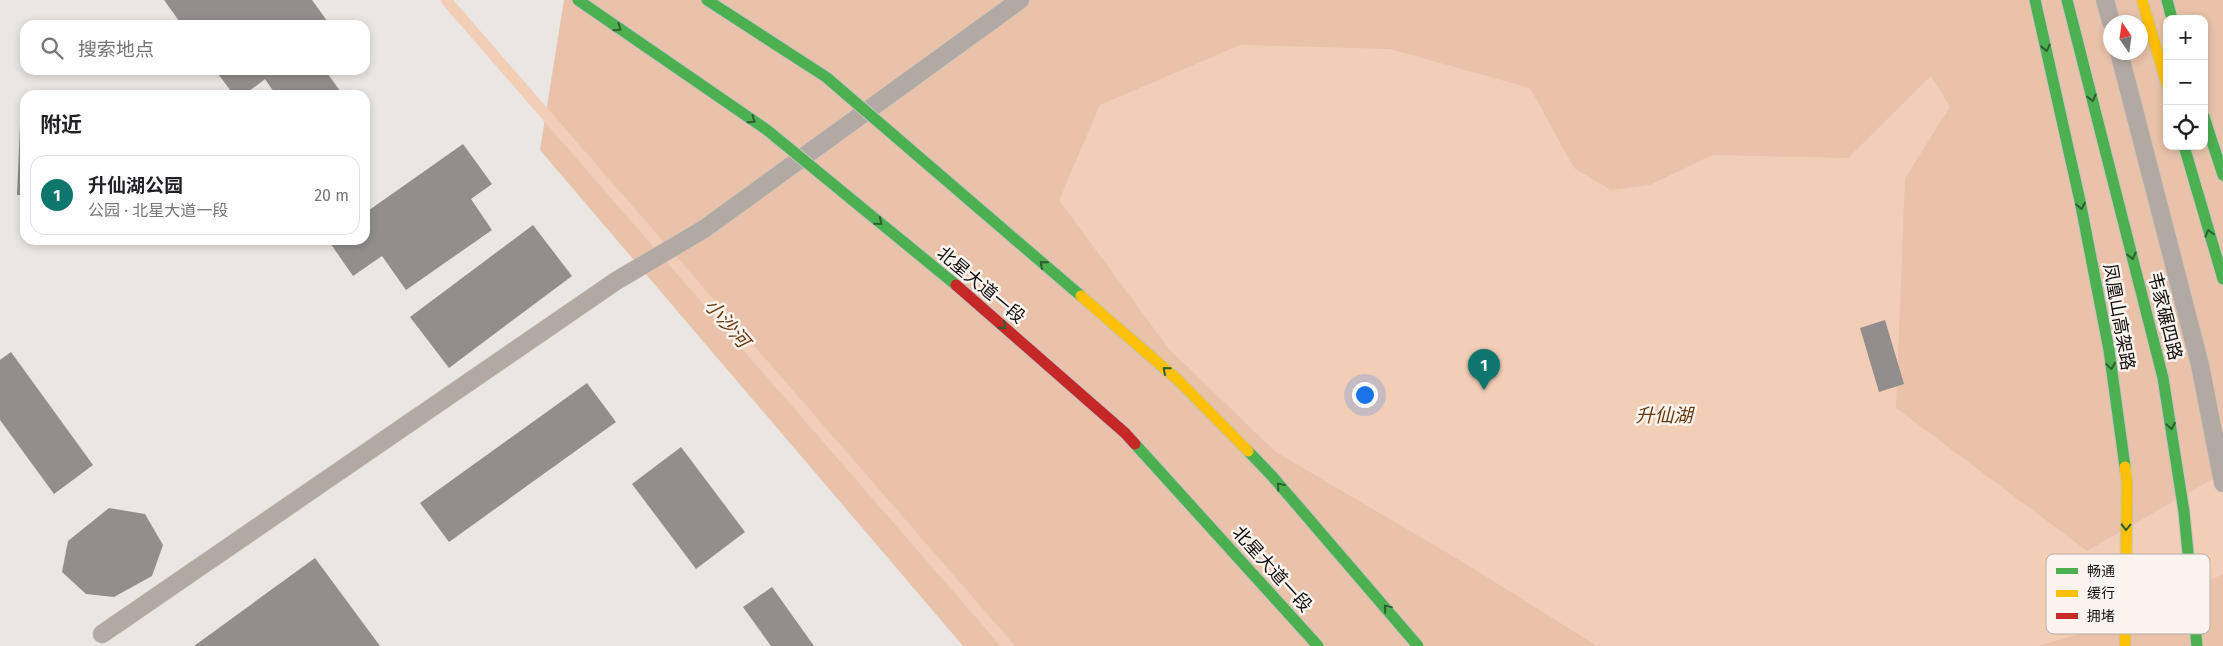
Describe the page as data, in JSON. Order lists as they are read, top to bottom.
{
  "streets": {
    "main road": ["北星大道一段", "韦家碾四路", "凤凰山高架路"]
  },
  "one_way": ["凤凰山高架路"],
  "water": ["小沙河", "升仙湖"],
  "legend": ["畅通", "缓行", "拥堵"],
  "north": "top",
  "page": {
    "map_buttons": ["+", "−"],
    "search": "搜索地点",
    "heading": "附近",
    "list": [
      {
        "mark": "1",
        "name": "升仙湖公园",
        "note": "公园 · 北星大道一段",
        "value": "20 m"
      }
    ],
    "pins": "1"
  }
}
